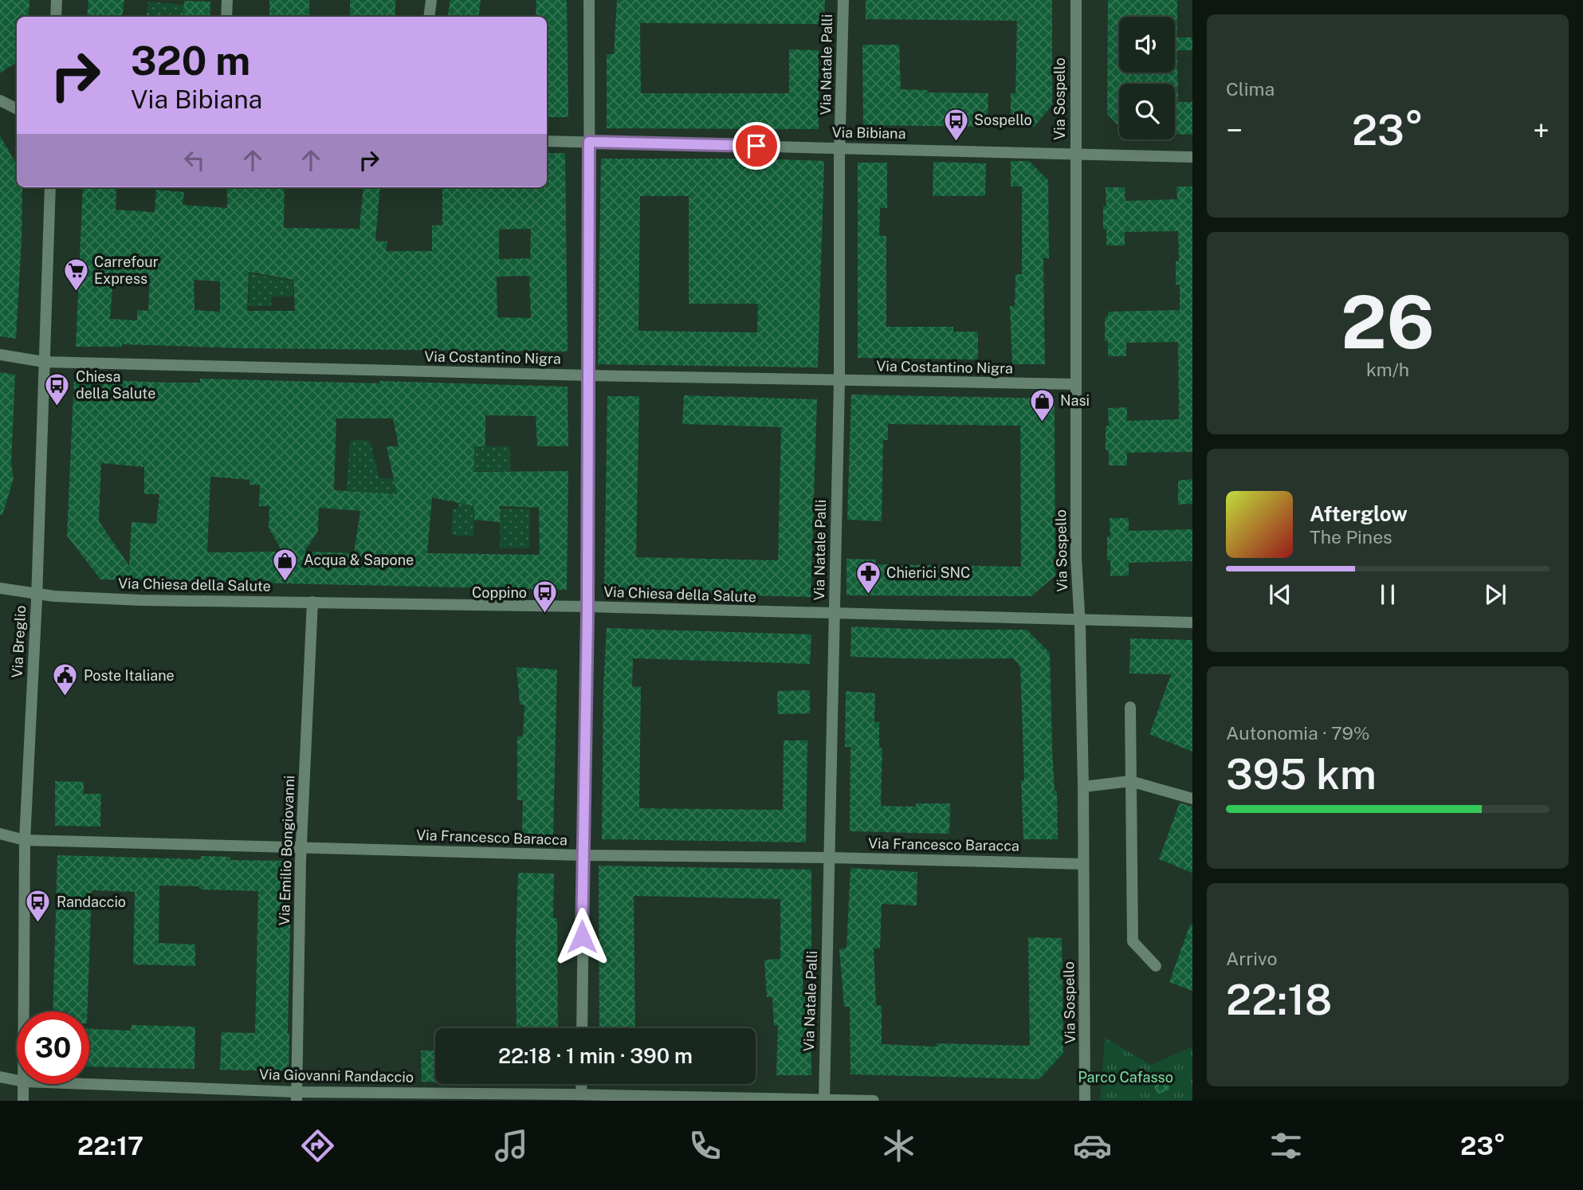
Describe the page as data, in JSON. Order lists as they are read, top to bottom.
{
  "streets": {
    "street": [
      "Via Natale Palli",
      "Via Sospello",
      "Via Bibiana",
      "Via Costantino Nigra",
      "Via Chiesa della Salute",
      "Via Breglio",
      "Via Francesco Baracca",
      "Via Emilio Bongiovanni",
      "Via Giovanni Randaccio"
    ]
  },
  "crossings": [
    ["Via Natale Palli", "Via Bibiana"],
    ["Via Natale Palli", "Via Costantino Nigra"],
    ["Via Natale Palli", "Via Chiesa della Salute"],
    ["Via Natale Palli", "Via Francesco Baracca"],
    ["Via Natale Palli", "Via Giovanni Randaccio"],
    ["Via Sospello", "Via Bibiana"],
    ["Via Sospello", "Via Costantino Nigra"],
    ["Via Sospello", "Via Chiesa della Salute"],
    ["Via Sospello", "Via Francesco Baracca"],
    ["Via Costantino Nigra", "Via Breglio"],
    ["Via Chiesa della Salute", "Via Breglio"],
    ["Via Chiesa della Salute", "Via Emilio Bongiovanni"],
    ["Via Breglio", "Via Francesco Baracca"],
    ["Via Francesco Baracca", "Via Emilio Bongiovanni"],
    ["Via Emilio Bongiovanni", "Via Giovanni Randaccio"]
  ],
  "parks": ["Parco Cafasso"],
  "places": {
    "bus stop": [
      "Sospello",
      "Chiesa della Salute",
      "Coppino",
      "Randaccio"
    ],
    "supermarket": ["Carrefour Express"],
    "shop": ["Nasi", "Acqua & Sapone"],
    "pharmacy": ["Chierici SNC"],
    "public building": ["Poste Italiane"]
  },
  "page": {
    "tile": [
      "Clima",
      ["26", "km/h"],
      ["Autonomia · 79%", "395 km"],
      ["Arrivo", "22:18"]
    ],
    "turn": ["320 m", "Via Bibiana"],
    "heat": ["−", "23°", "+"],
    "song": ["Afterglow", "The Pines"],
    "limit": "30",
    "trip": "22:18 · 1 min · 390 m",
    "tabs": ["22:17", "23°"]
  }
}
